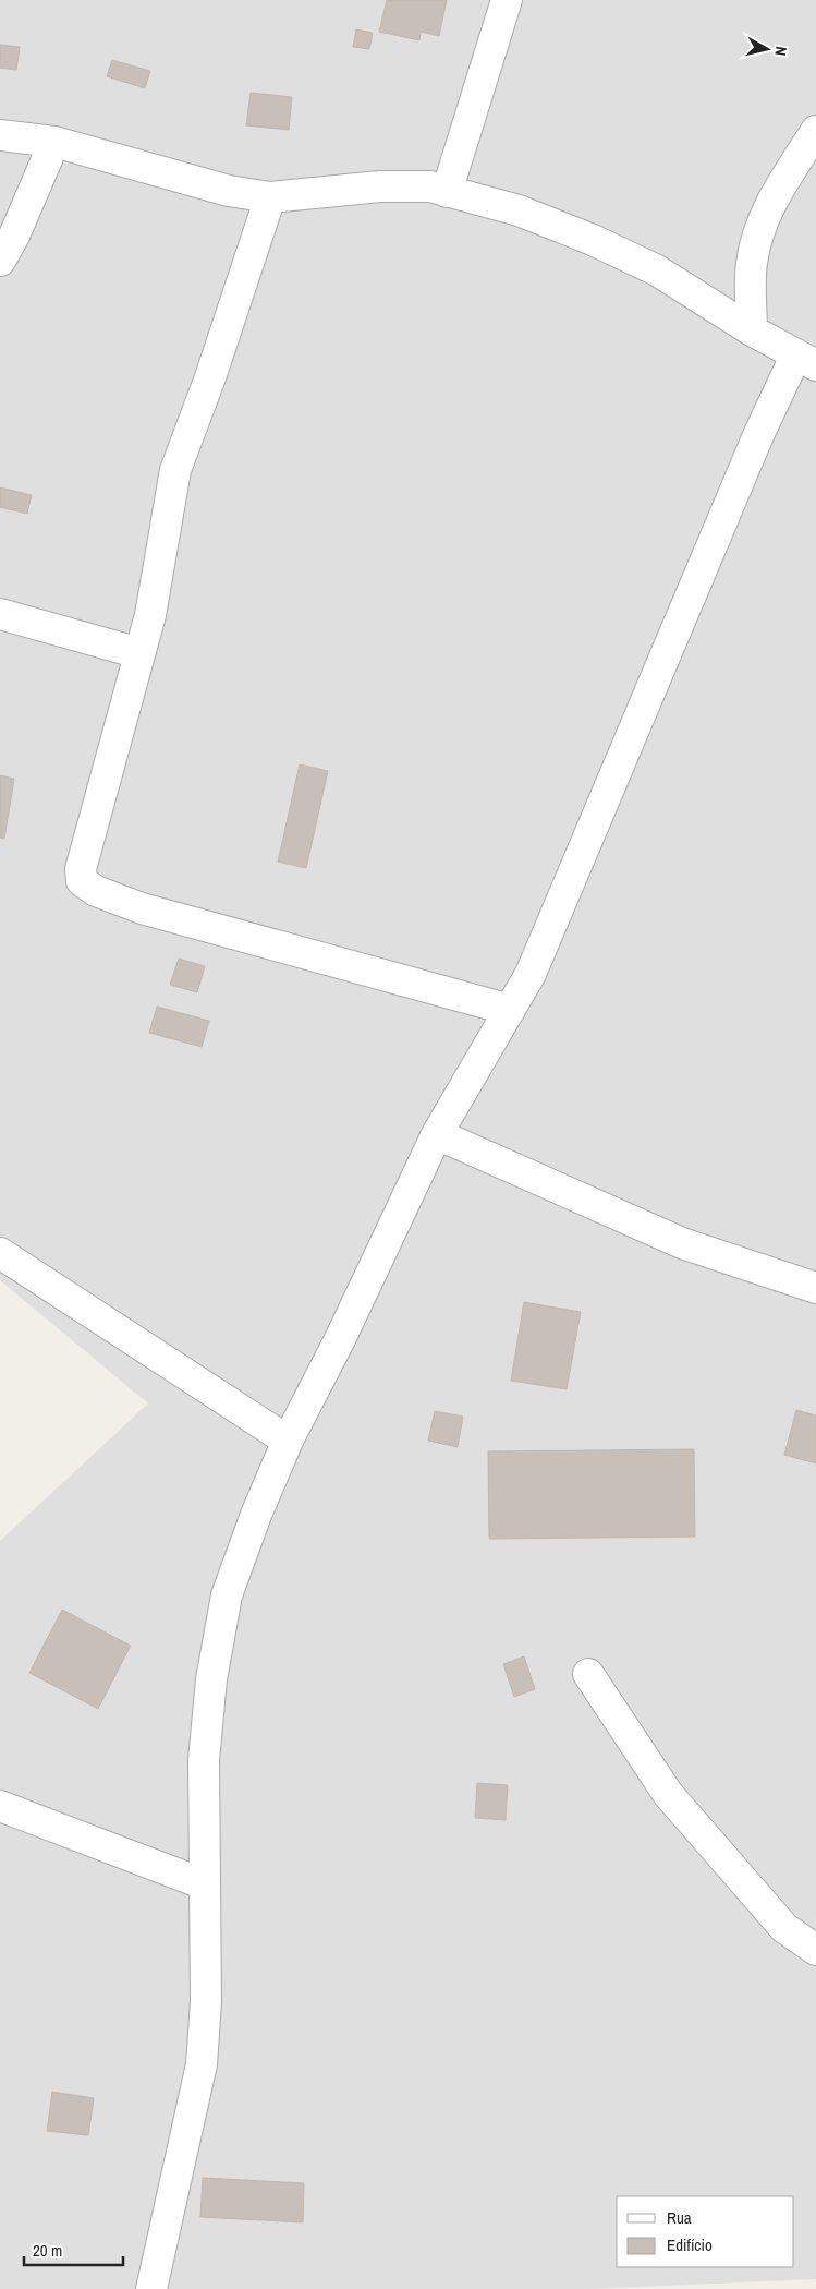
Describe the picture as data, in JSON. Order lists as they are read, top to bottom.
{
  "legend": ["Rua", "Edifício"],
  "scale_bar": "20 m",
  "north": "right"
}
